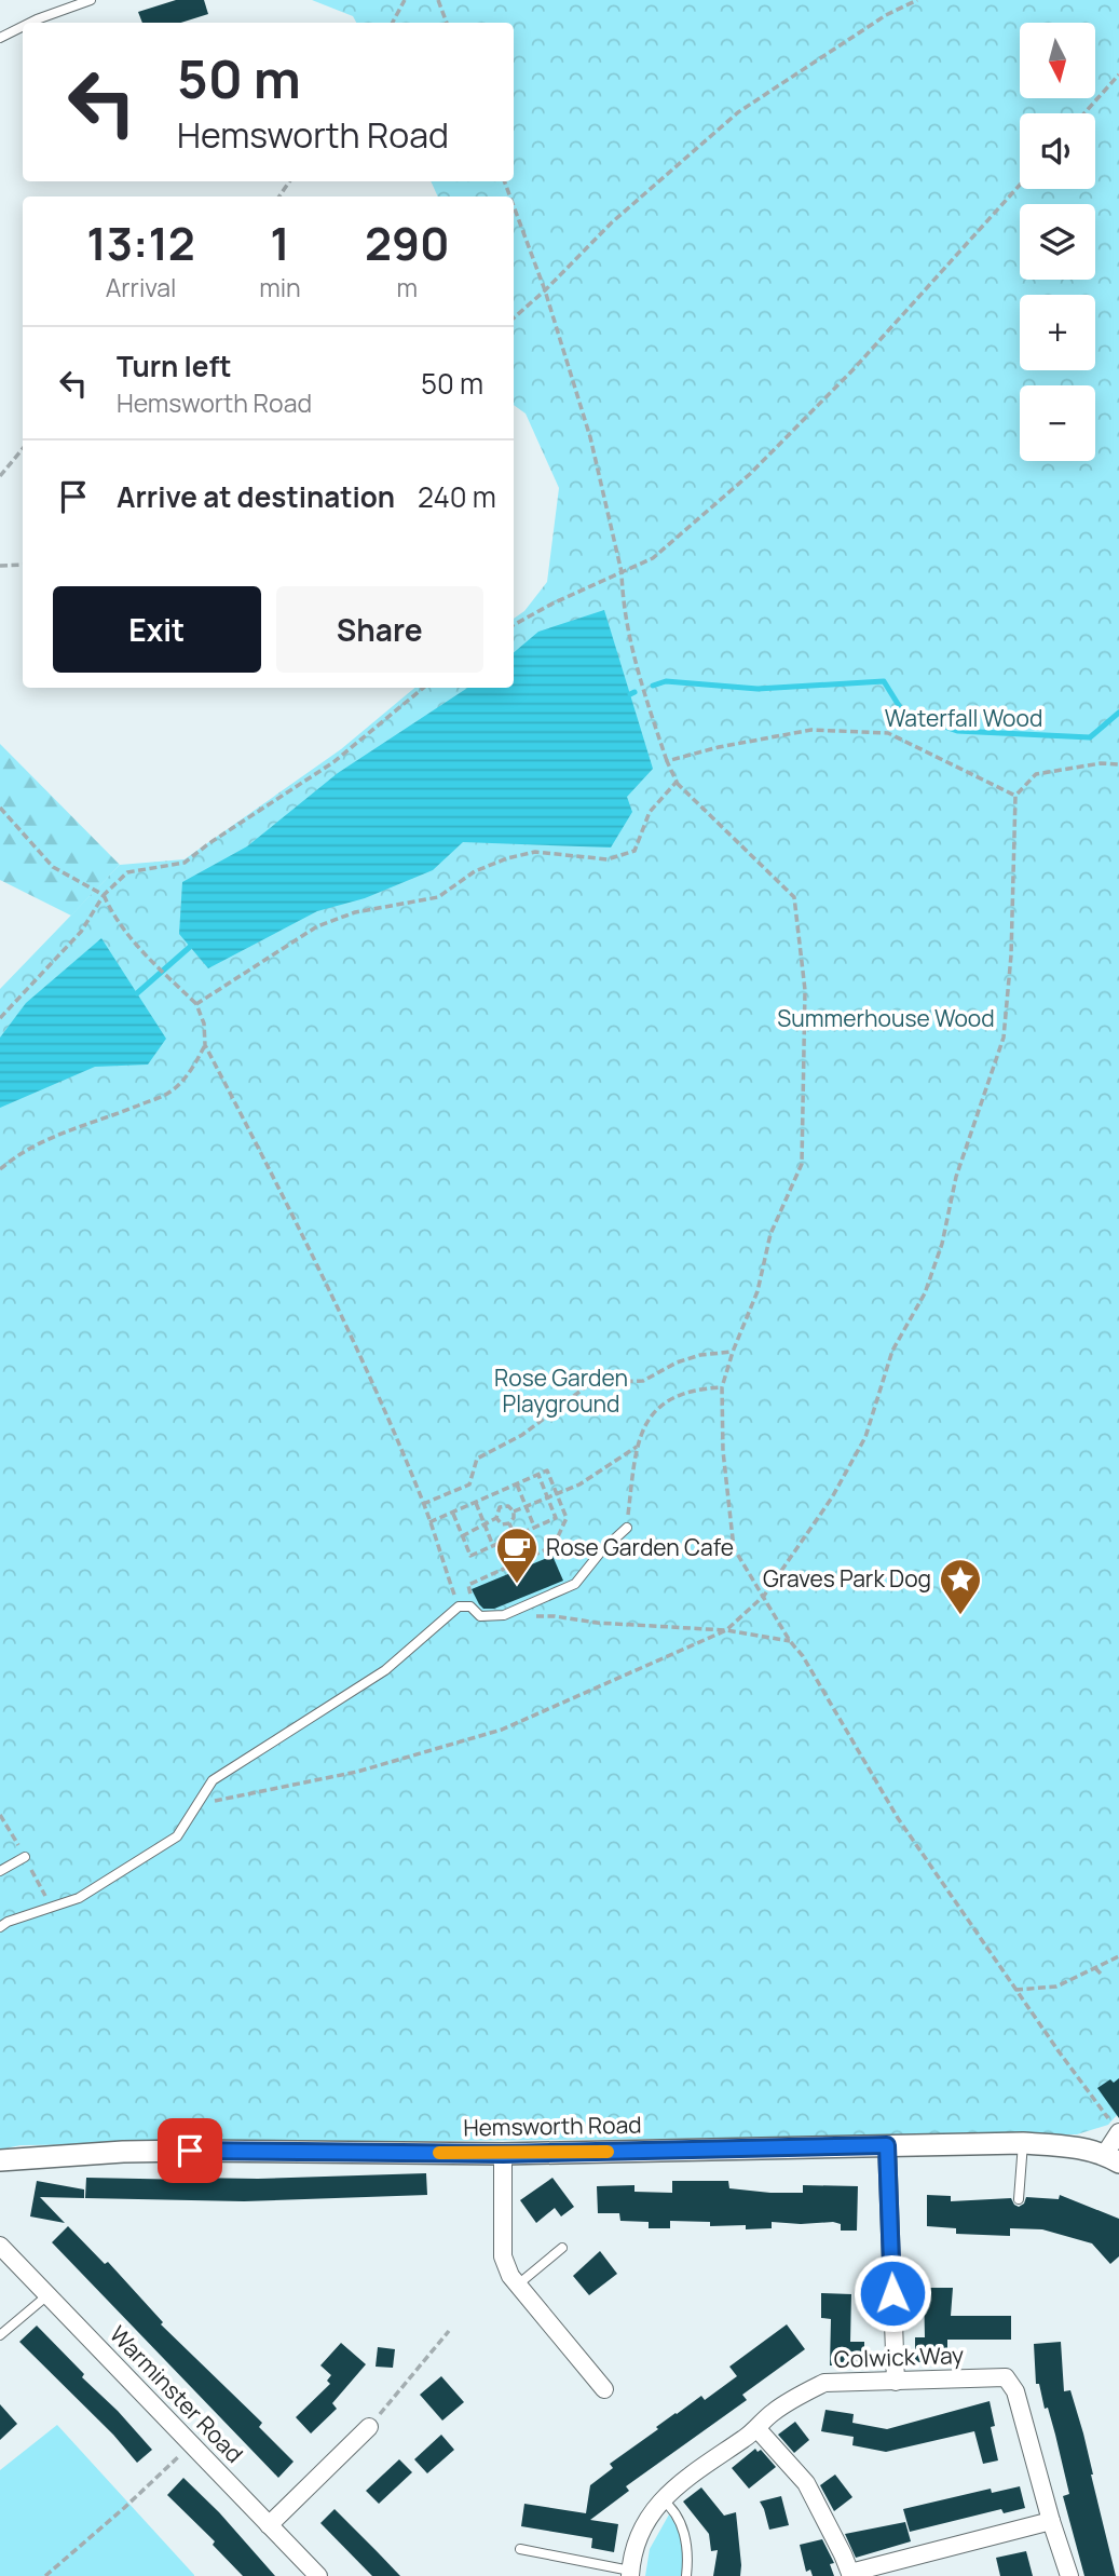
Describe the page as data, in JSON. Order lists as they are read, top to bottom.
{
  "streets": {
    "street": ["Hemsworth Road", "Colwick Way", "Warminster Road"]
  },
  "parks": ["Waterfall Wood", "Summerhouse Wood", "Rose Garden Playground"],
  "places": {
    "cafe": ["Rose Garden Cafe"],
    "place": ["Graves Park Dog"]
  },
  "north": "bottom",
  "page": {
    "map_buttons": ["+", "−"],
    "turn": ["50 m", "Hemsworth Road"],
    "eta": [
      "13:12",
      "Arrival",
      "1",
      "min",
      "290",
      "m"
    ],
    "list": [
      {
        "name": "Turn left",
        "note": "Hemsworth Road",
        "value": "50 m"
      },
      {
        "name": "Arrive at destination",
        "value": "240 m"
      }
    ],
    "buttons": ["Exit", "Share"]
  }
}
